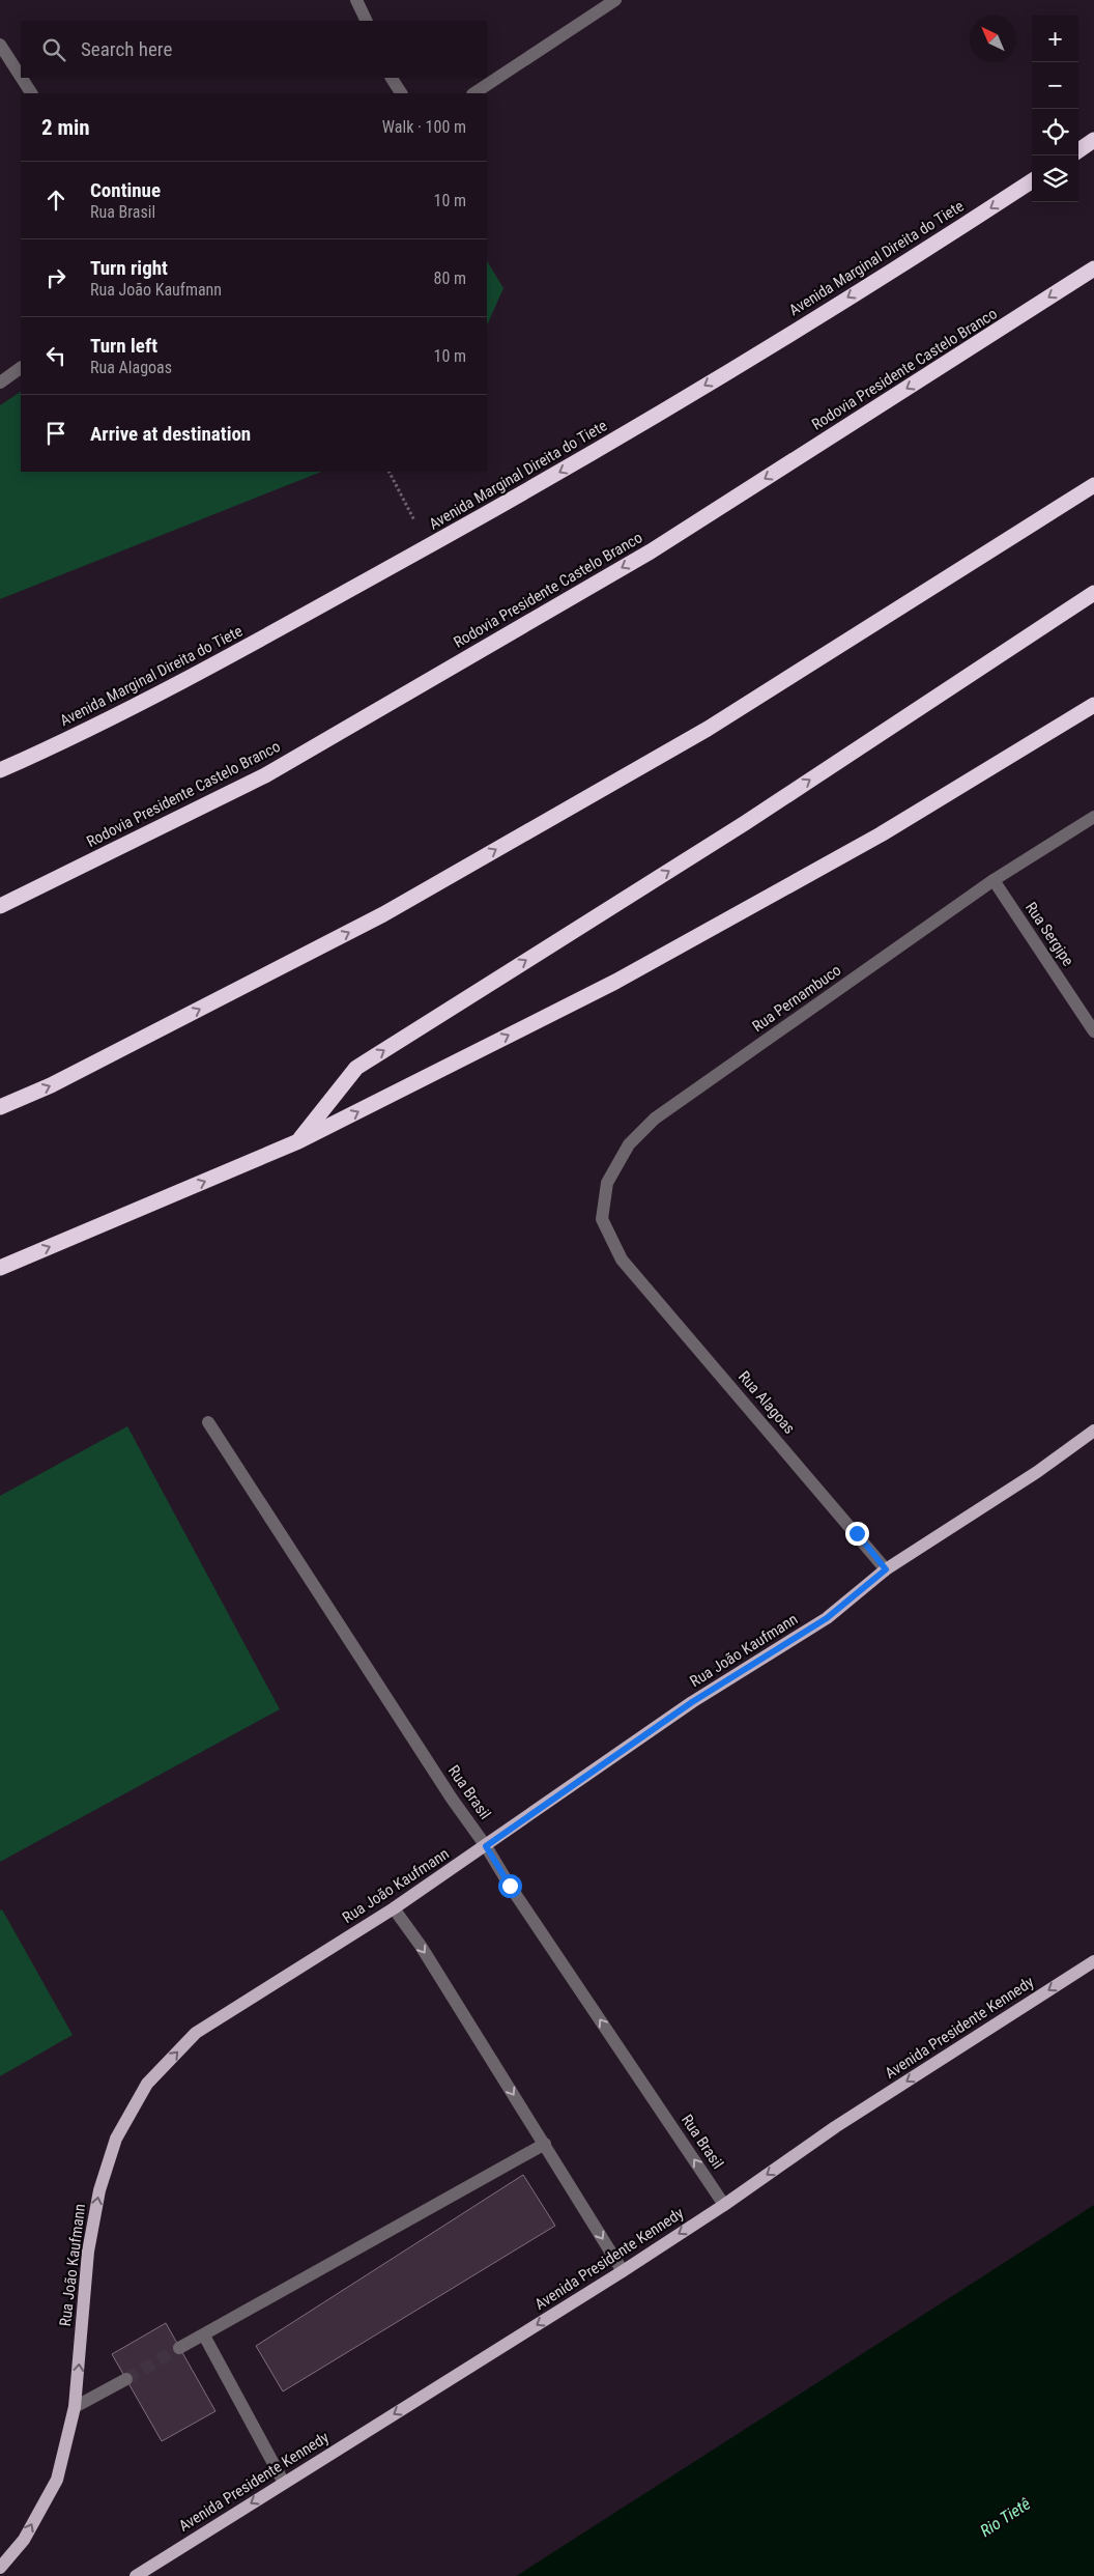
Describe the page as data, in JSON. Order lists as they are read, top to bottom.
{
  "streets": {
    "highway": ["Avenida Marginal Direita do Tiete", "Rodovia Presidente Castelo Branco"],
    "main road": ["Rua João Kaufmann", "Avenida Presidente Kennedy"],
    "street": [
      "Rua Sergipe",
      "Rua Pernambuco",
      "Rua Alagoas",
      "Rua Brasil"
    ]
  },
  "crossings": [
    ["Rua Sergipe", "Rua Pernambuco"],
    ["Rua Pernambuco", "Rua Alagoas"],
    ["Rua Alagoas", "Rua João Kaufmann"],
    ["Rua João Kaufmann", "Rua Brasil"],
    ["Rua Brasil", "Avenida Presidente Kennedy"]
  ],
  "one_way": [
    "Avenida Marginal Direita do Tiete",
    "Rodovia Presidente Castelo Branco",
    "Rua João Kaufmann",
    "Avenida Presidente Kennedy"
  ],
  "water": ["Rio Tietê"],
  "north": "top left",
  "page": {
    "map_buttons": ["+", "−"],
    "search": "Search here",
    "heading": ["2 min", "Walk · 100 m"],
    "list": [
      ["Continue", "Rua Brasil", "10 m"],
      ["Turn right", "Rua João Kaufmann", "80 m"],
      ["Turn left", "Rua Alagoas", "10 m"],
      "Arrive at destination"
    ]
  }
}
